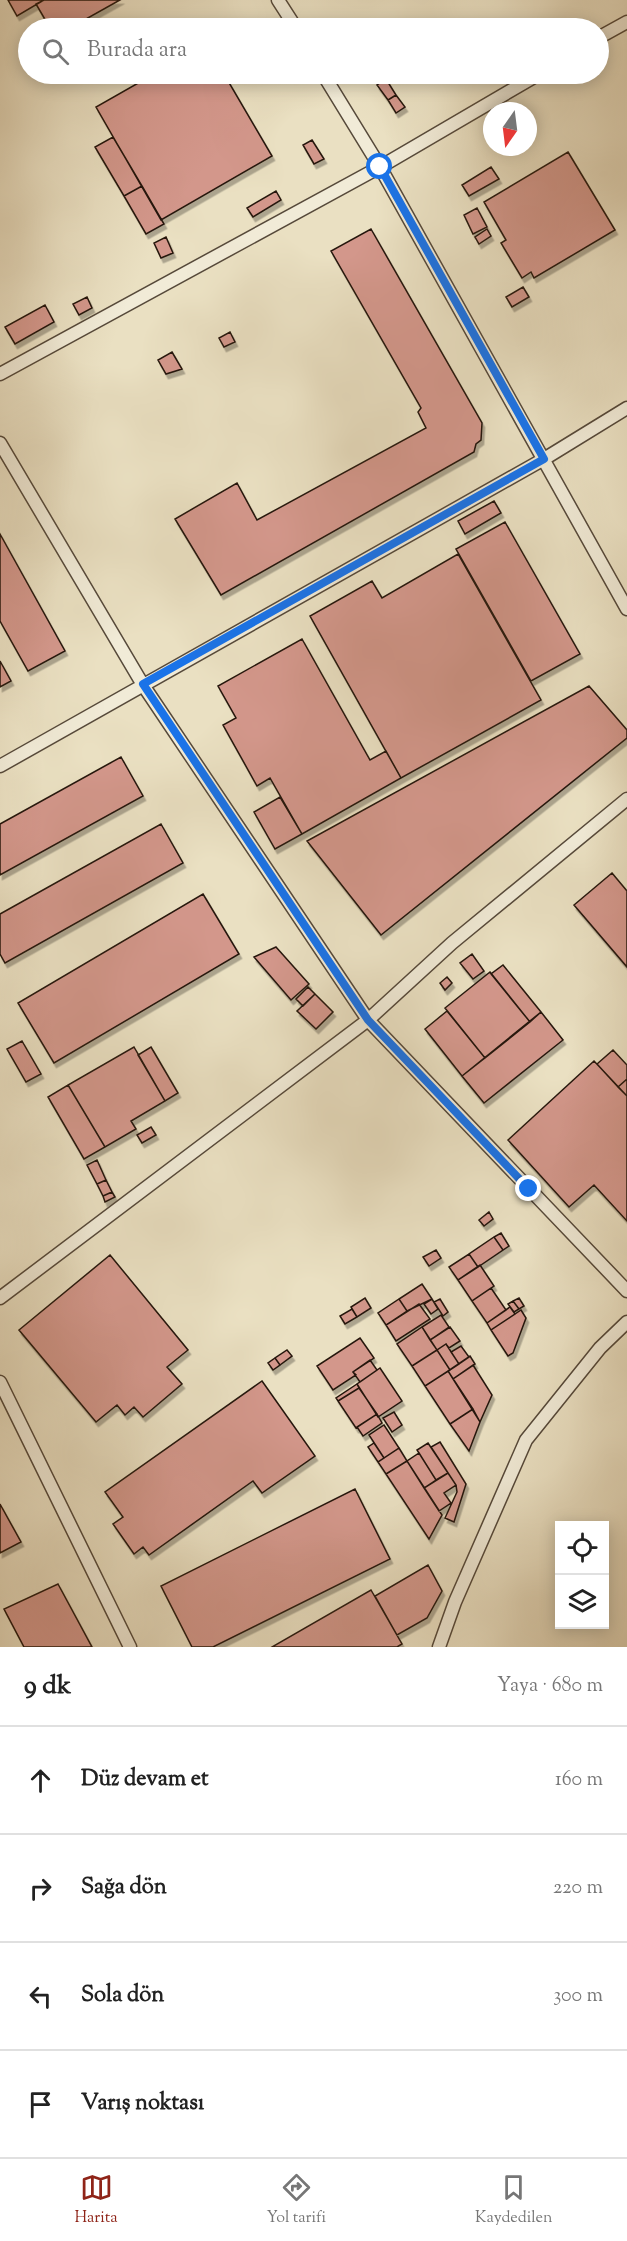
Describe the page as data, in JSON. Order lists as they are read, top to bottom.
{
  "north": "bottom",
  "page": {
    "search": "Burada ara",
    "heading": ["9 dk", "Yaya · 680 m"],
    "list": [
      ["Düz devam et", "160 m"],
      ["Sağa dön", "220 m"],
      ["Sola dön", "300 m"],
      "Varış noktası"
    ],
    "nav": ["Harita", "Yol tarifi", "Kaydedilen"]
  }
}
